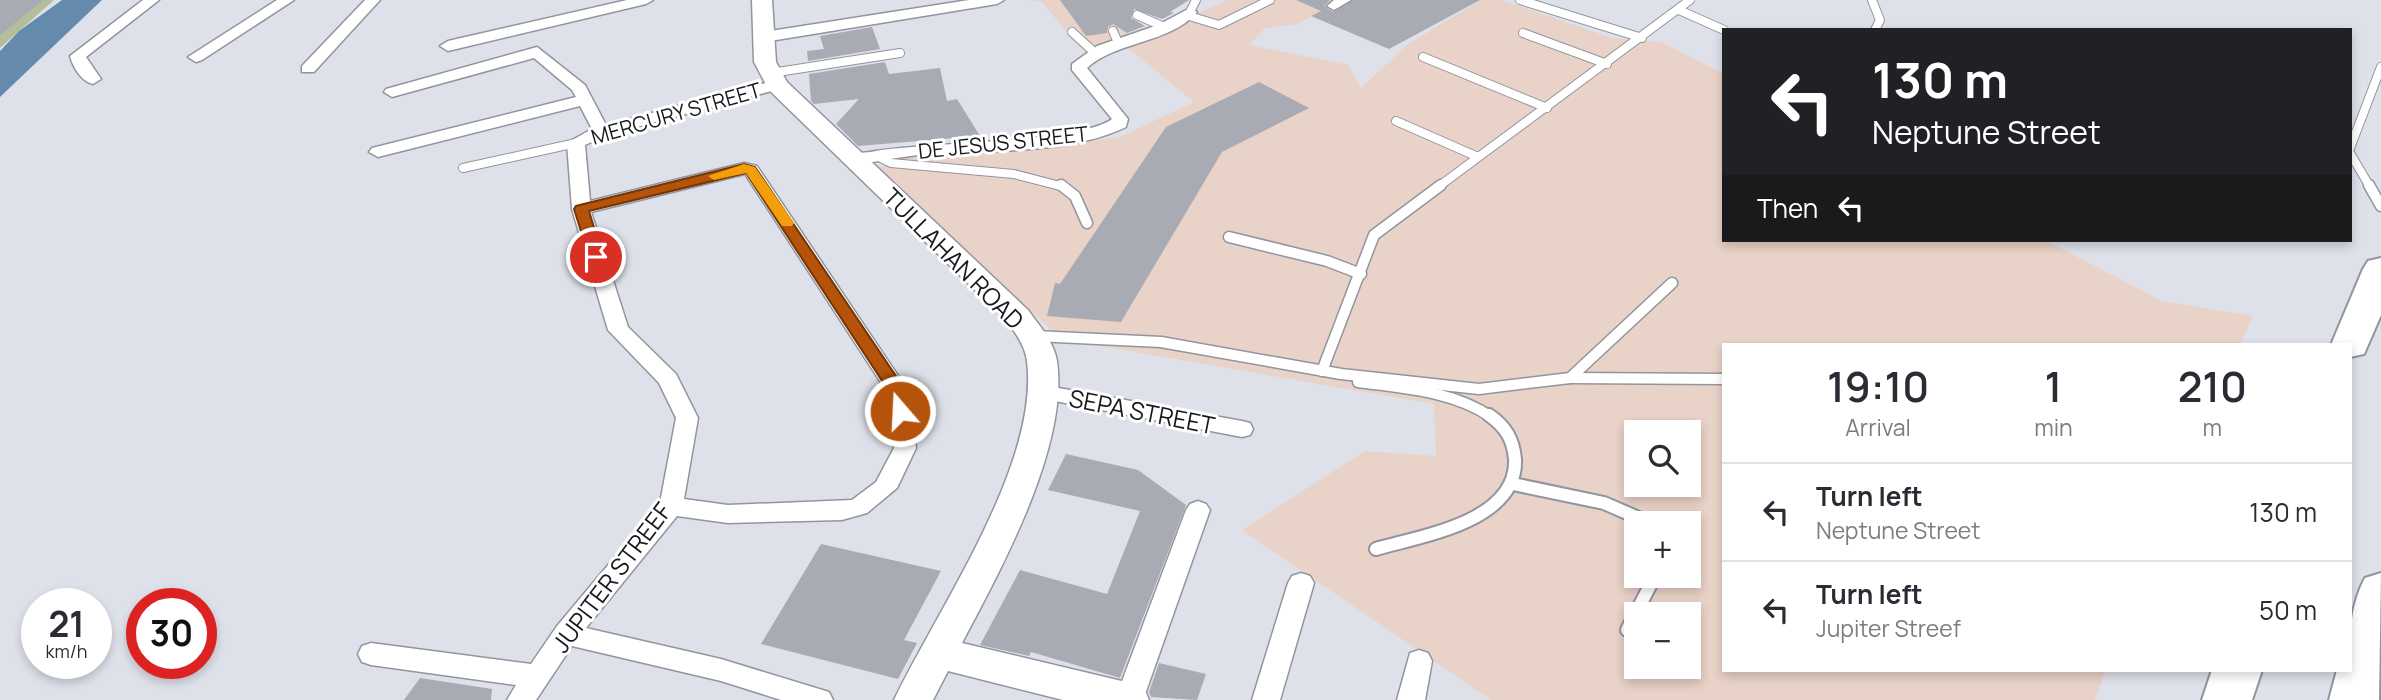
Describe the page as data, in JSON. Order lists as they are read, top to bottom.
{
  "streets": {
    "main road": ["TULLAHAN ROAD"],
    "street": [
      "MERCURY STREET",
      "DE JESUS STREET",
      "SEPA STREET",
      "JUPITER STREEF"
    ]
  },
  "crossings": [
    ["MERCURY STREET", "TULLAHAN ROAD"],
    ["MERCURY STREET", "JUPITER STREEF"],
    ["DE JESUS STREET", "TULLAHAN ROAD"],
    ["TULLAHAN ROAD", "SEPA STREET"]
  ],
  "page": {
    "turn": ["130 m", "Neptune Street"],
    "then": "Then",
    "eta": [
      "19:10",
      "Arrival",
      "1",
      "min",
      "210",
      "m"
    ],
    "map_buttons": ["+", "−"],
    "list": [
      {
        "name": "Turn left",
        "note": "Neptune Street",
        "value": "130 m"
      },
      {
        "name": "Turn left",
        "note": "Jupiter Streef",
        "value": "50 m"
      }
    ],
    "speed": "21 km/h",
    "limit": "30"
  }
}
